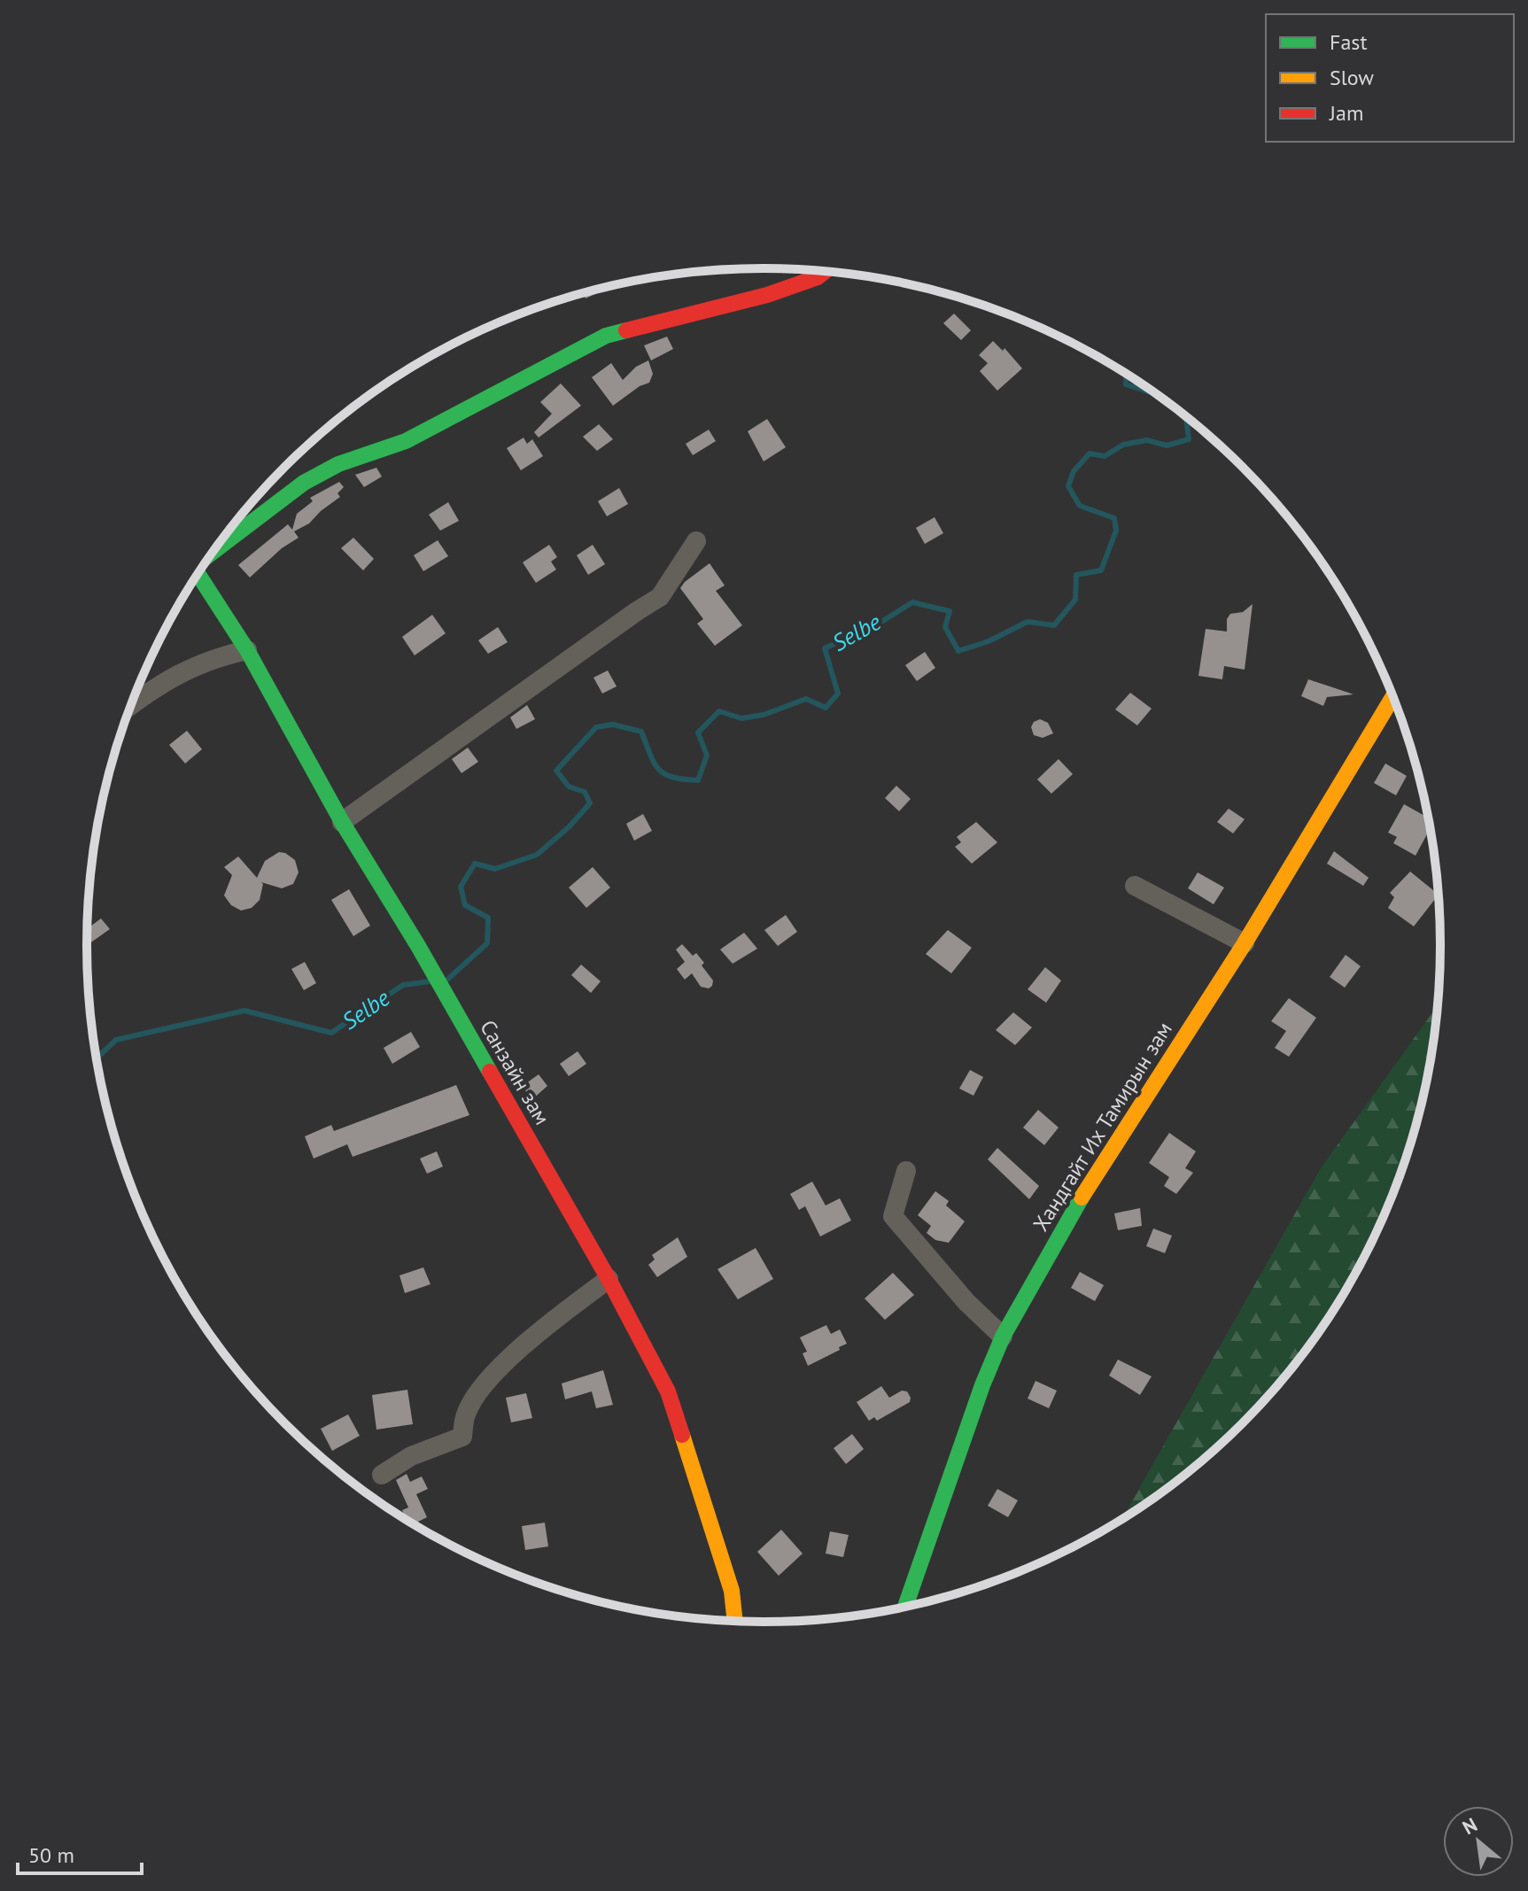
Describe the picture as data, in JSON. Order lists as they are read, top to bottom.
{
  "streets": {
    "street": ["Санзайн зам", "Хандгайт Их Тамирын зам"]
  },
  "water": ["Selbe"],
  "legend": ["Fast", "Slow", "Jam"],
  "scale_bar": "50 m",
  "north": "top left"
}
